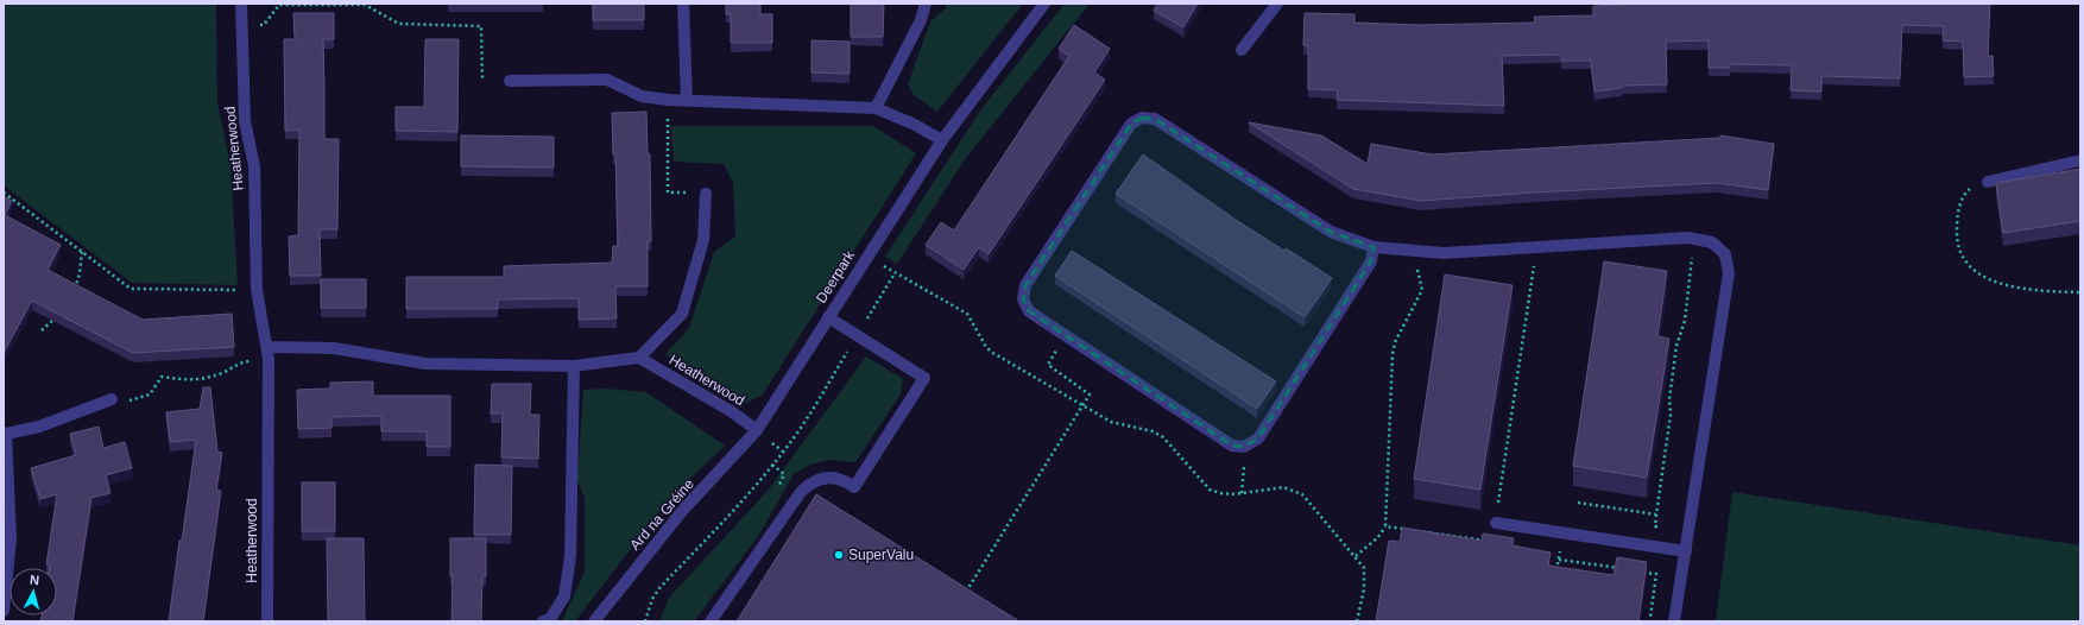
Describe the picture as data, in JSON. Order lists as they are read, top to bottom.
{
  "streets": {
    "street": ["Heatherwood", "Deerpark", "Ard na Gréine"]
  },
  "crossings": [
    ["Heatherwood", "Deerpark"],
    ["Heatherwood", "Ard na Gréine"],
    ["Deerpark", "Ard na Gréine"]
  ],
  "places": ["SuperValu"],
  "north": "top"
}
